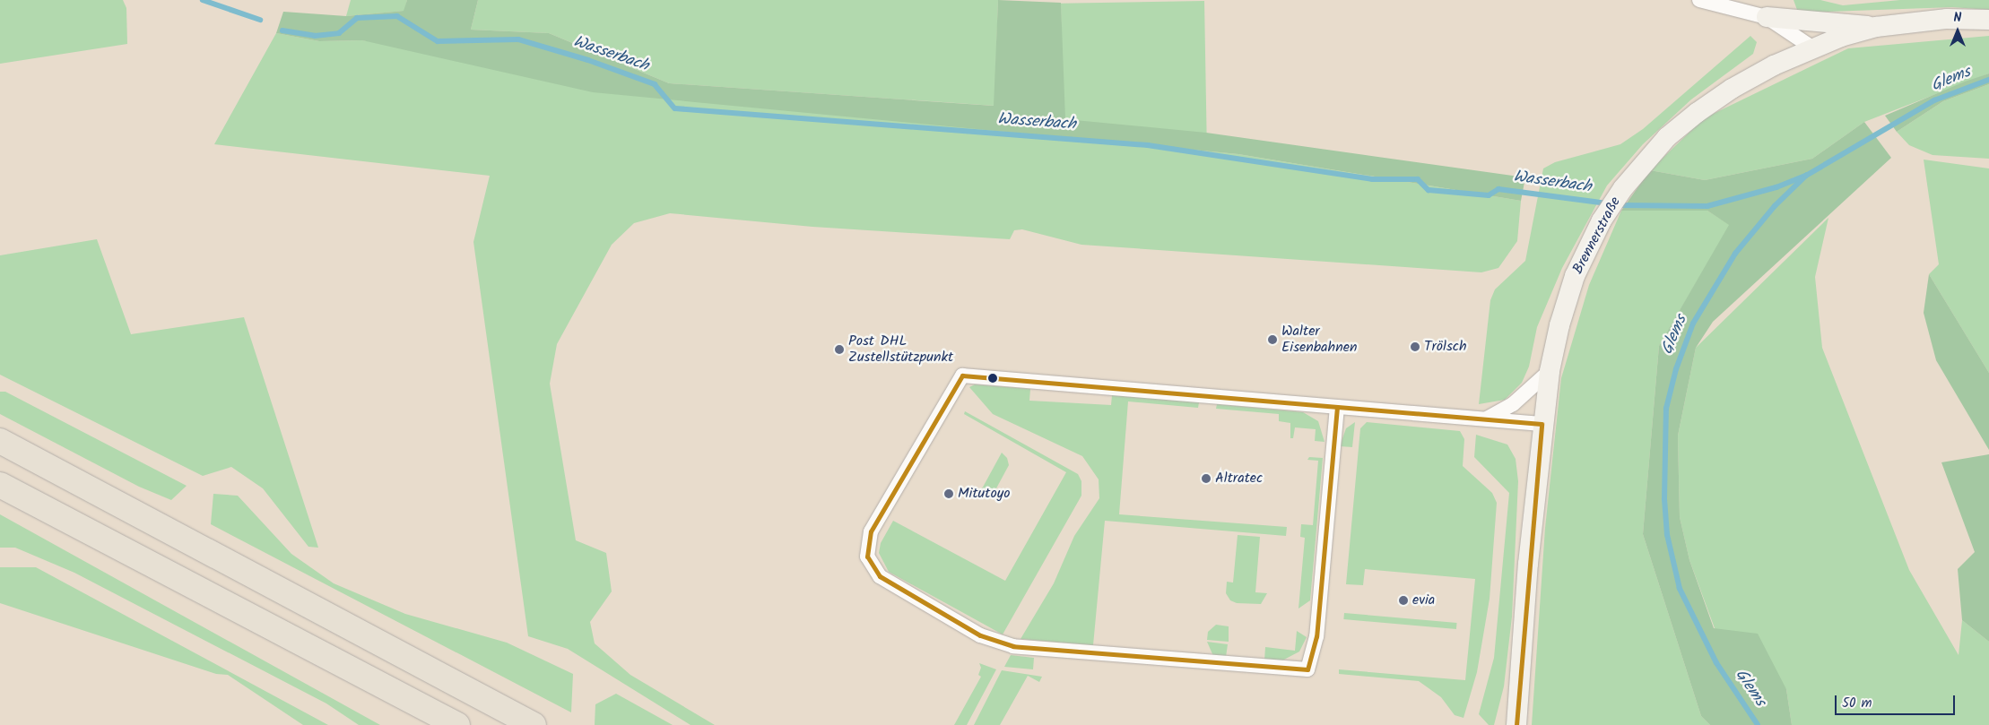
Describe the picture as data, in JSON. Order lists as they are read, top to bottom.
{
  "streets": {
    "main road": ["Brennerstraße"]
  },
  "water": ["Wasserbach", "Glems"],
  "places": [
    "Walter Eisenbahnen",
    "Trölsch",
    "Post DHL Zustellstützpunkt",
    "Altratec",
    "Mitutoyo",
    "evia"
  ],
  "scale_bar": "50 m",
  "north": "top"
}
